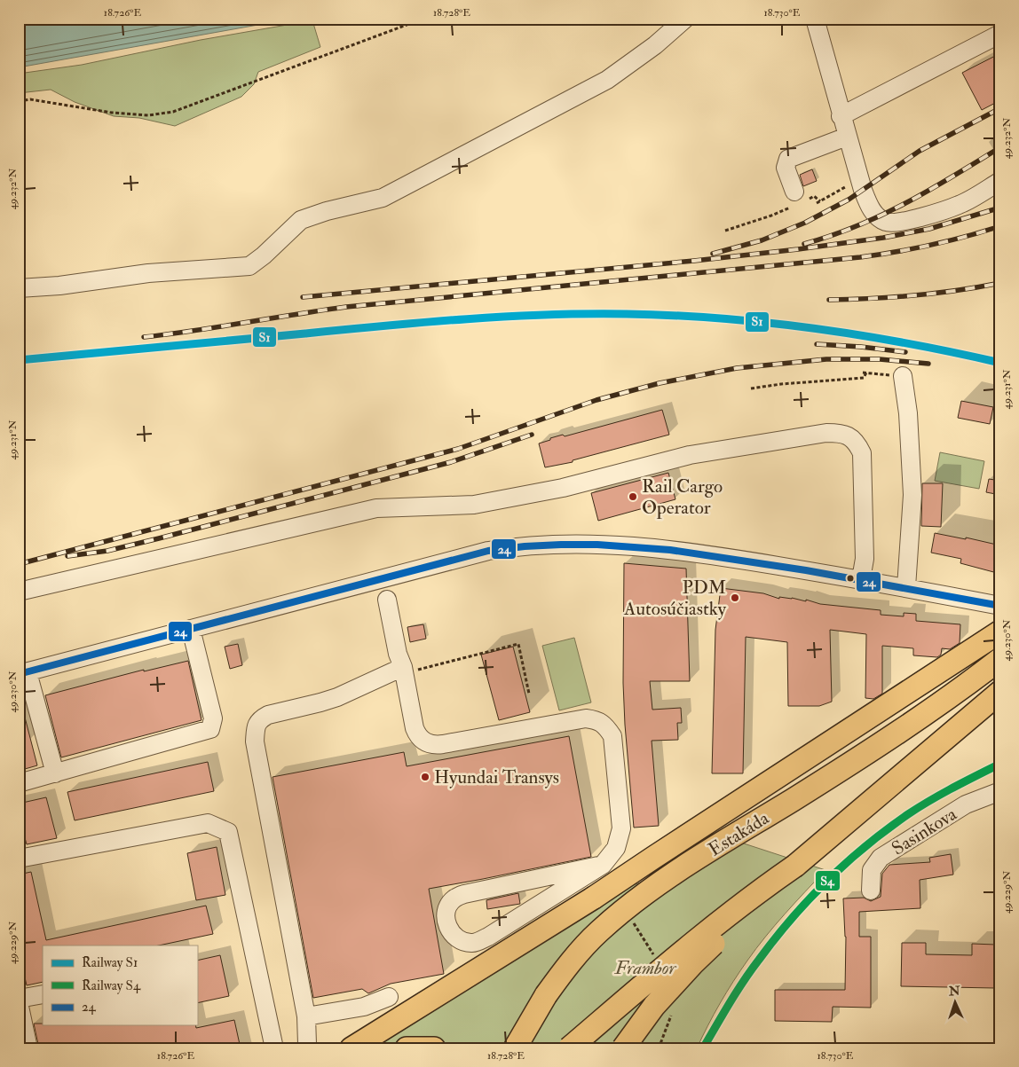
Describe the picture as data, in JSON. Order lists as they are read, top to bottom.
{
  "streets": {
    "main road": ["Estakáda"],
    "street": ["Sasinkova"]
  },
  "parks": ["Frambor"],
  "places": ["Rail Cargo Operator", "PDM Autosúčiastky", "Hyundai Transys"],
  "lines": ["rail line S1", "transit line 24", "rail line S4"],
  "legend": ["Railway S1", "Railway S4", "24"],
  "north": "top",
  "coordinates": [
    "18.726°E",
    "18.728°E",
    "18.730°E",
    "49.232°N",
    "49.231°N",
    "49.230°N",
    "49.229°N"
  ]
}
